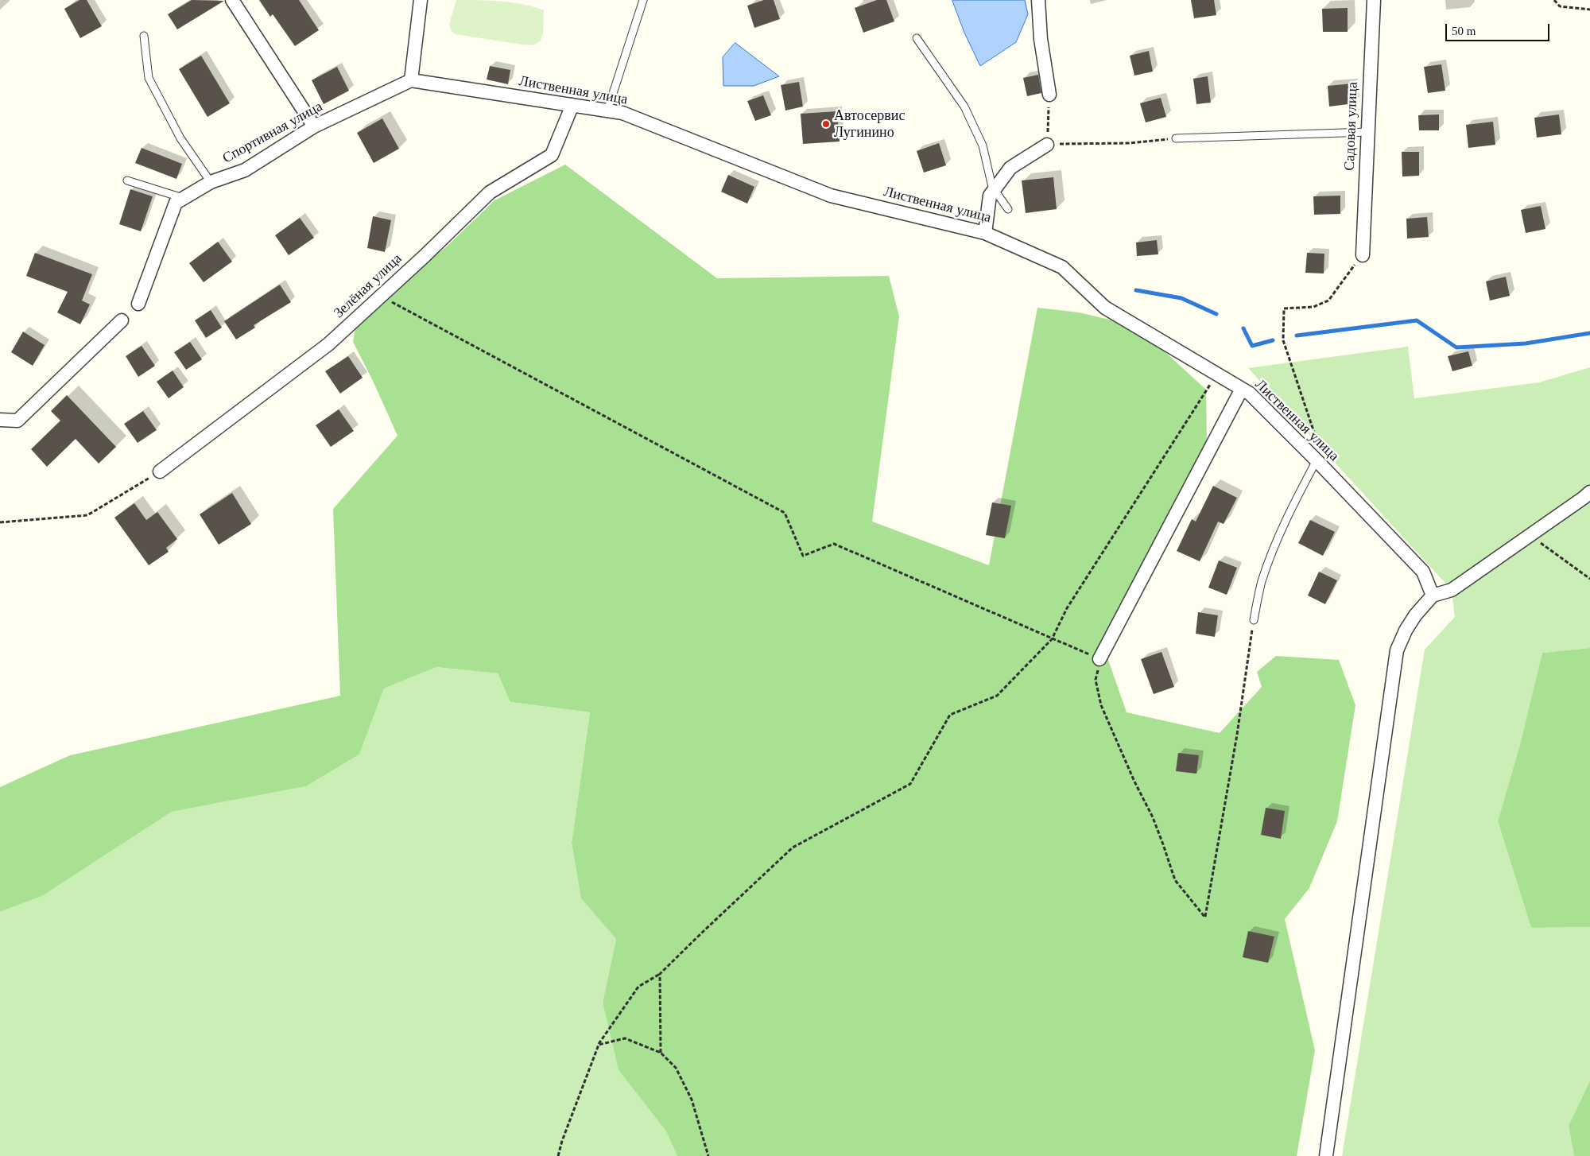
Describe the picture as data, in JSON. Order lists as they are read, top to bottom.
{
  "streets": {
    "street": [
      "Лиственная улица",
      "Садовая улица",
      "Спортивная улица",
      "Зелёная улица"
    ]
  },
  "crossings": [
    ["Лиственная улица", "Спортивная улица"],
    ["Лиственная улица", "Зелёная улица"]
  ],
  "places": ["Автосервис Лугинино"],
  "scale_bar": "50 m"
}
